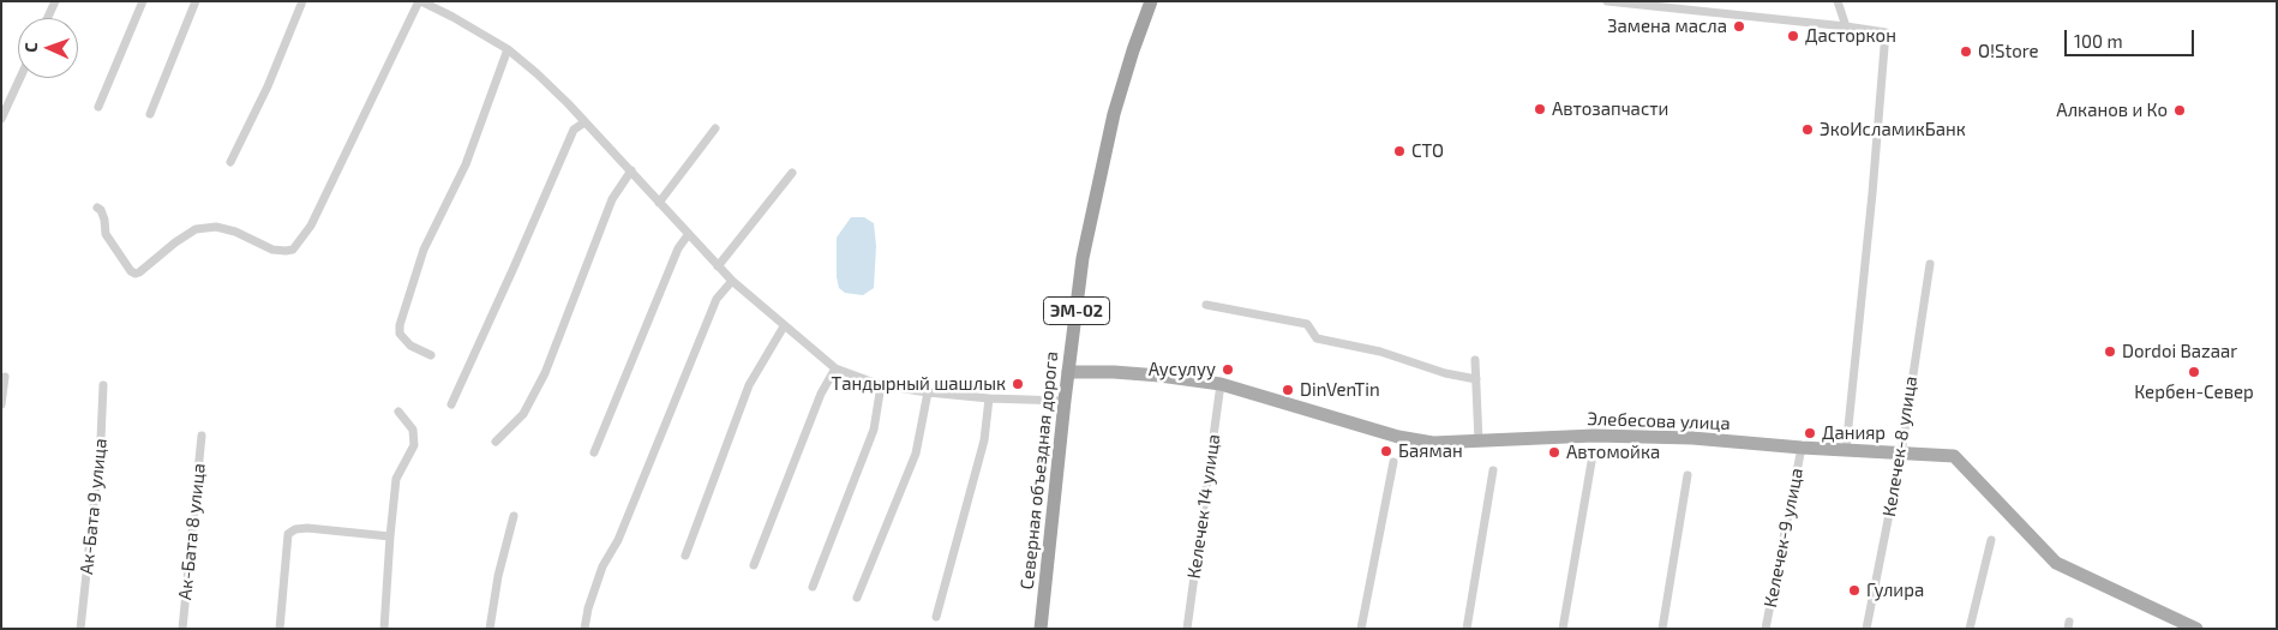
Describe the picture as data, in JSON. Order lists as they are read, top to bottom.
{
  "streets": {
    "highway": ["ЭМ-02", "Северная объездная дорога"],
    "main road": ["Элебесова улица"],
    "street": [
      "Келечек-8 улица",
      "Ак-Бата 9 улица",
      "Келечек 14 улица",
      "Ак-Бата 8 улица",
      "Келечек-9 улица"
    ]
  },
  "crossings": [
    ["Элебесова улица", "Келечек-8 улица"],
    ["Элебесова улица", "Северная объездная дорога"],
    ["Элебесова улица", "Келечек 14 улица"],
    ["Элебесова улица", "Келечек-9 улица"]
  ],
  "places": [
    "Замена масла",
    "Дасторкон",
    "O!Store",
    "Автозапчасти",
    "Алканов и Ко",
    "ЭкоИсламикБанк",
    "СТО",
    "Dordoi Bazaar",
    "Аусулуу",
    "Кербен-Север",
    "Тандырный шашлык",
    "DinVenTin",
    "Данияр",
    "Баяман",
    "Автомойка",
    "Гулира"
  ],
  "scale_bar": "100 m",
  "north": "left"
}
